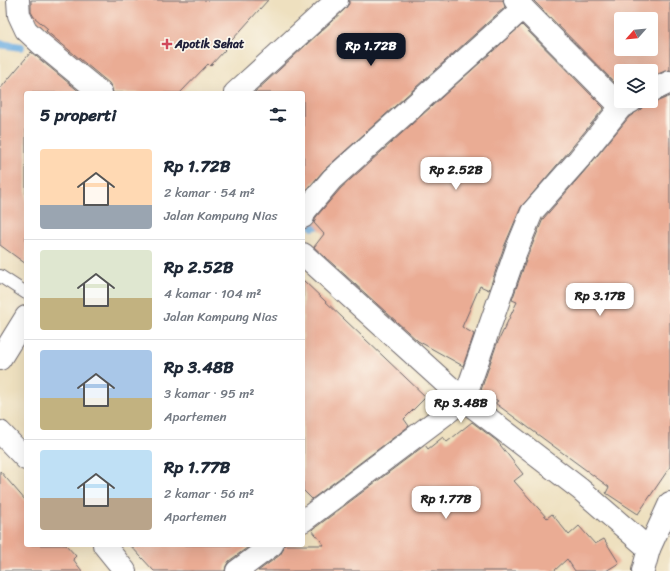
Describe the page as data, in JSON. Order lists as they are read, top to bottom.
{
  "places": {
    "health": ["Apotik Sehat"]
  },
  "north": "bottom left",
  "page": {
    "price": [
      "Rp 1.72B",
      "Rp 2.52B",
      "Rp 3.17B",
      "Rp 3.48B",
      "Rp 1.77B"
    ],
    "heading": "5 properti",
    "list": [
      {
        "name": "Rp 1.72B",
        "note": "2 kamar · 54 m² · Jalan Kampung Nias"
      },
      {
        "name": "Rp 2.52B",
        "note": "4 kamar · 104 m² · Jalan Kampung Nias"
      },
      {
        "name": "Rp 3.48B",
        "note": "3 kamar · 95 m² · Apartemen"
      },
      {
        "name": "Rp 1.77B",
        "note": "2 kamar · 56 m² · Apartemen"
      }
    ]
  }
}
